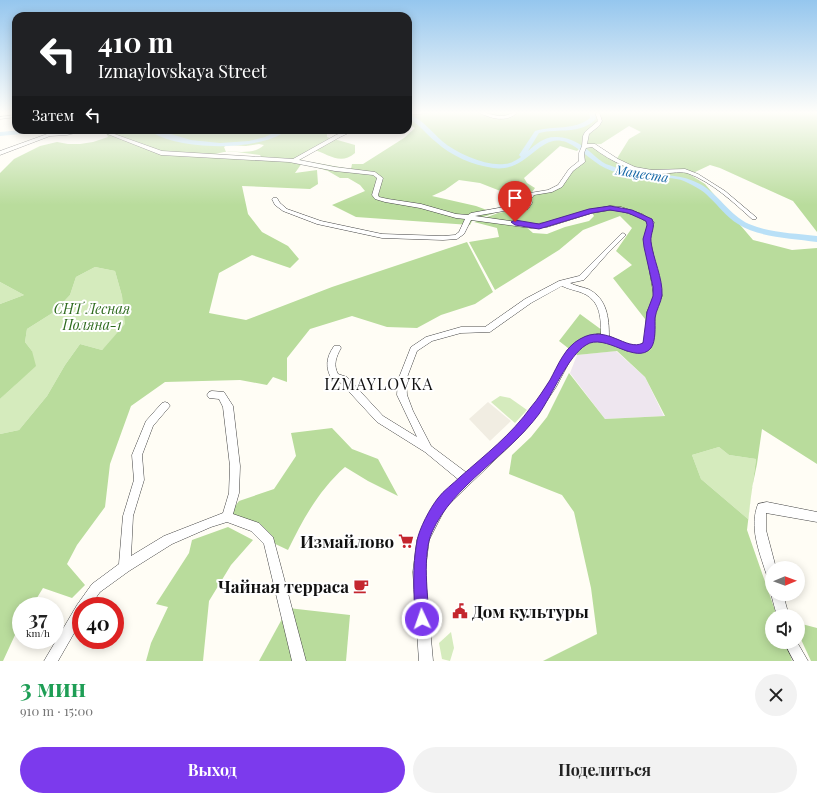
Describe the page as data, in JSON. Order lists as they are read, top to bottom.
{
  "districts": ["IZMAYLOVKA"],
  "water": ["Мацеста"],
  "parks": ["СНТ Лесная Поляна-1"],
  "places": {
    "supermarket": ["Измайлово"],
    "cafe": ["Чайная терраса"],
    "public building": ["Дом культуры"]
  },
  "north": "right",
  "page": {
    "turn": ["410 m", "Izmaylovskaya Street"],
    "then": "Затем",
    "speed": "37 km/h",
    "limit": "40",
    "heading": ["3 мин", "910 m · 15:00"],
    "buttons": ["Выход", "Поделиться"]
  }
}
